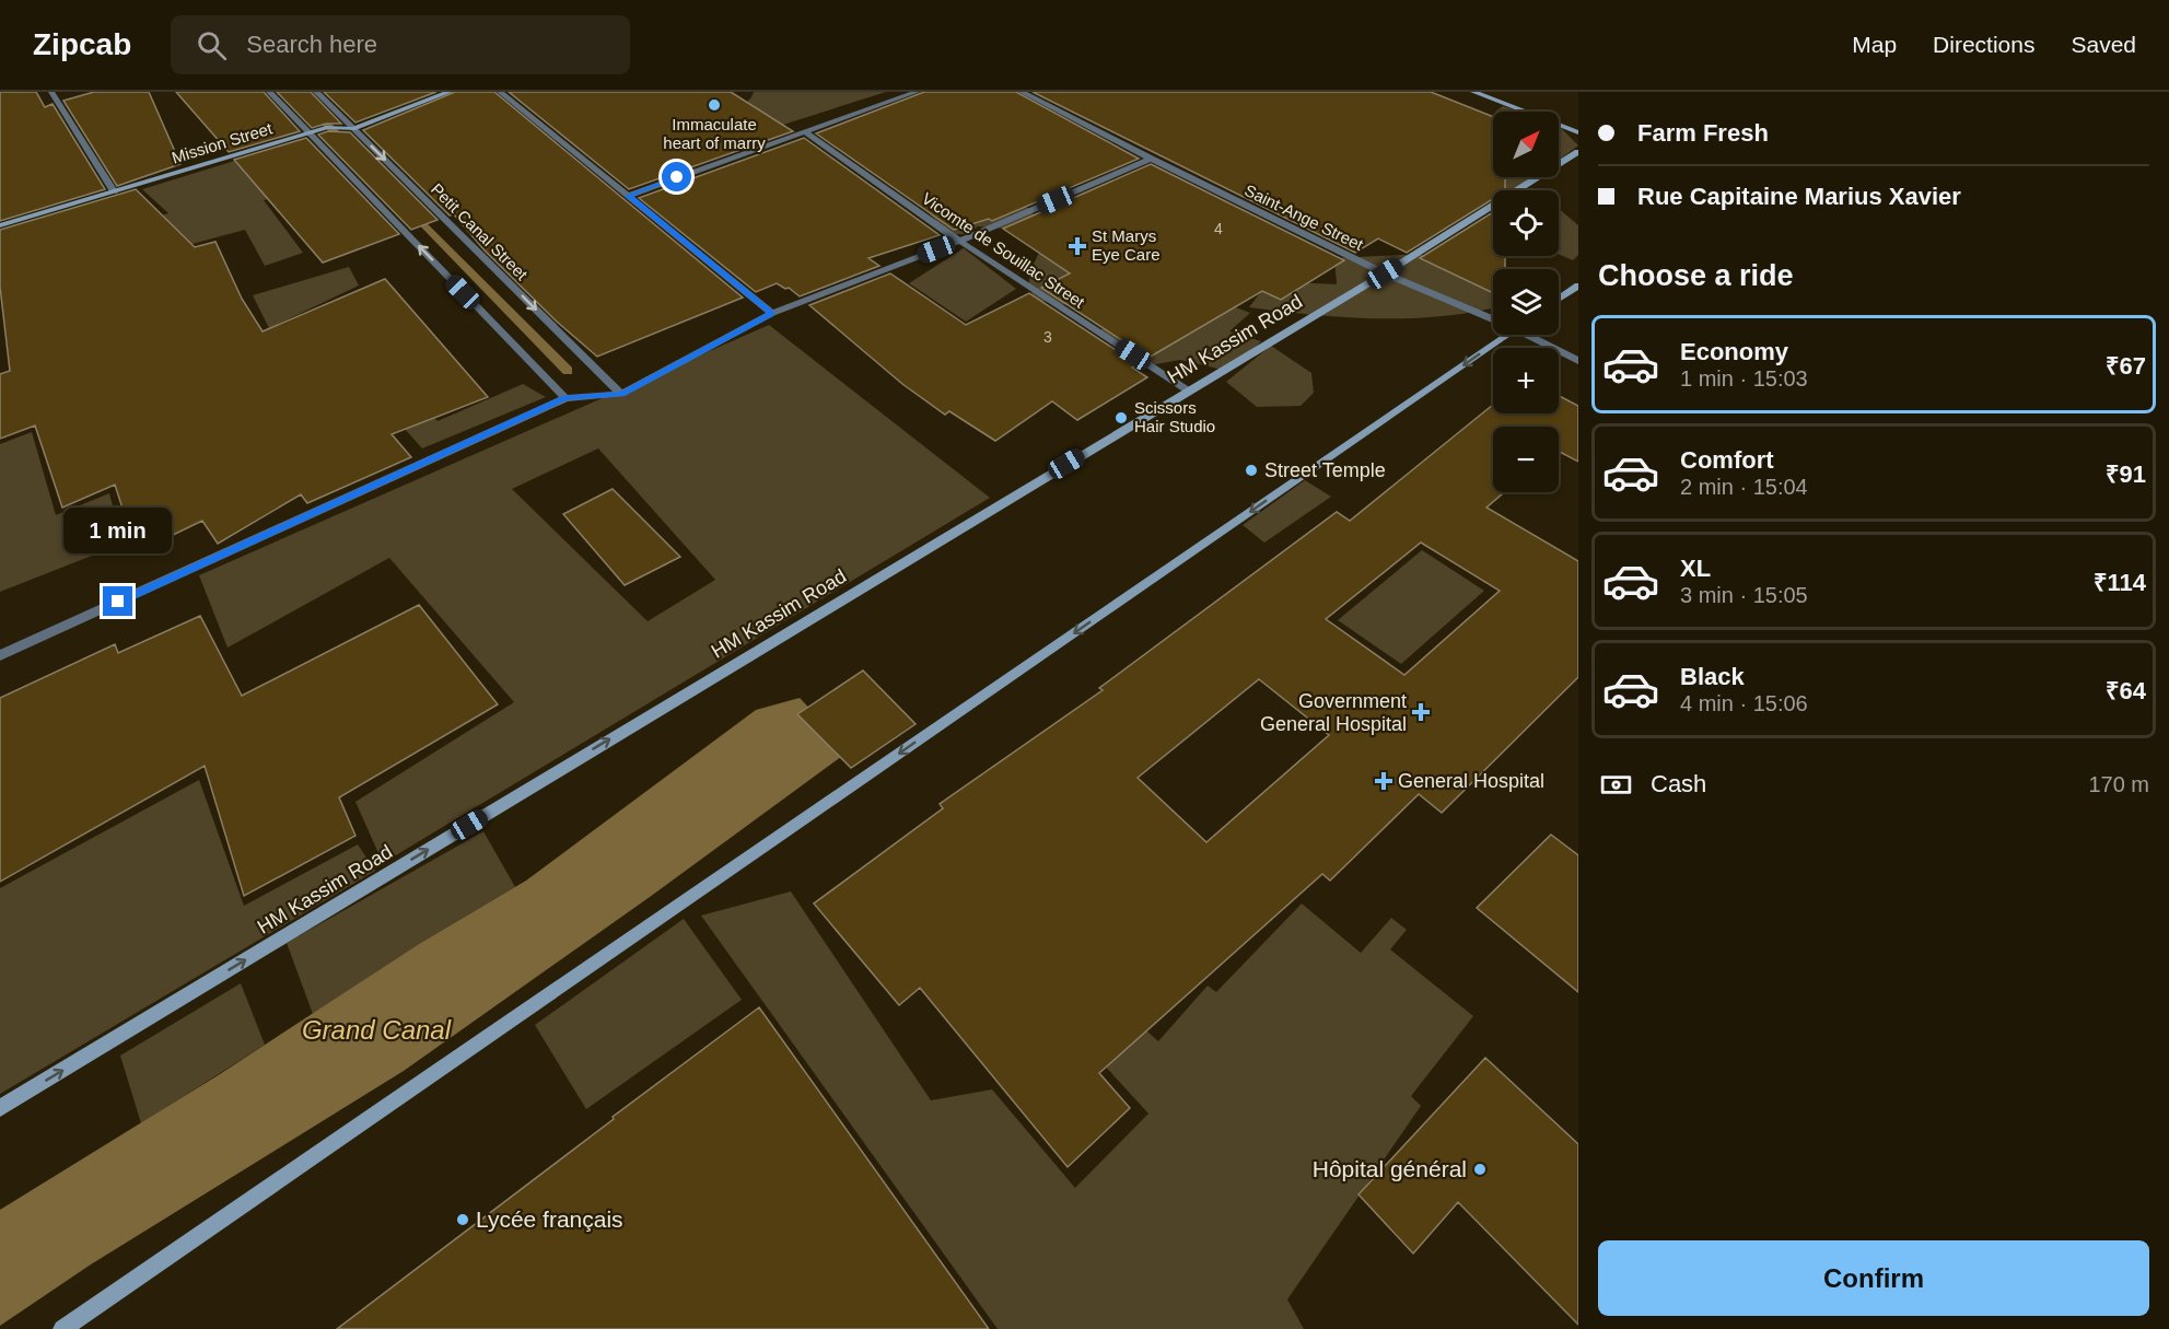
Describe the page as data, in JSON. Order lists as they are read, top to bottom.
{
  "streets": {
    "street": [
      "Mission Street",
      "Saint-Ange Street",
      "Petit Canal Street",
      "Vicomte de Souillac Street",
      "HM Kassim Road"
    ]
  },
  "crossings": [
    ["Mission Street", "Petit Canal Street"],
    ["Saint-Ange Street", "HM Kassim Road"],
    ["Vicomte de Souillac Street", "HM Kassim Road"]
  ],
  "one_way": ["HM Kassim Road"],
  "water": ["Grand Canal"],
  "places": {
    "other": [
      "Immaculate heart of marry",
      "Scissors Hair Studio",
      "Street Temple",
      "Hôpital général",
      "Lycée français"
    ],
    "health": ["St Marys Eye Care", "Government General Hospital", "General Hospital"]
  },
  "house_numbers": ["4", "3"],
  "north": "top right",
  "page": {
    "header": "Zipcab",
    "search": "Search here",
    "nav": ["Map", "Directions", "Saved"],
    "banner": ["Farm Fresh", "Rue Capitaine Marius Xavier"],
    "map_buttons": ["+", "−"],
    "heading": "Choose a ride",
    "list": [
      {
        "name": "Economy",
        "note": "1 min · 15:03",
        "value": "₹67"
      },
      {
        "name": "Comfort",
        "note": "2 min · 15:04",
        "value": "₹91"
      },
      {
        "name": "XL",
        "note": "3 min · 15:05",
        "value": "₹114"
      },
      {
        "name": "Black",
        "note": "4 min · 15:06",
        "value": "₹64"
      }
    ],
    "bubble": "1 min",
    "pay": ["Cash", "170 m"],
    "buttons": "Confirm"
  }
}
